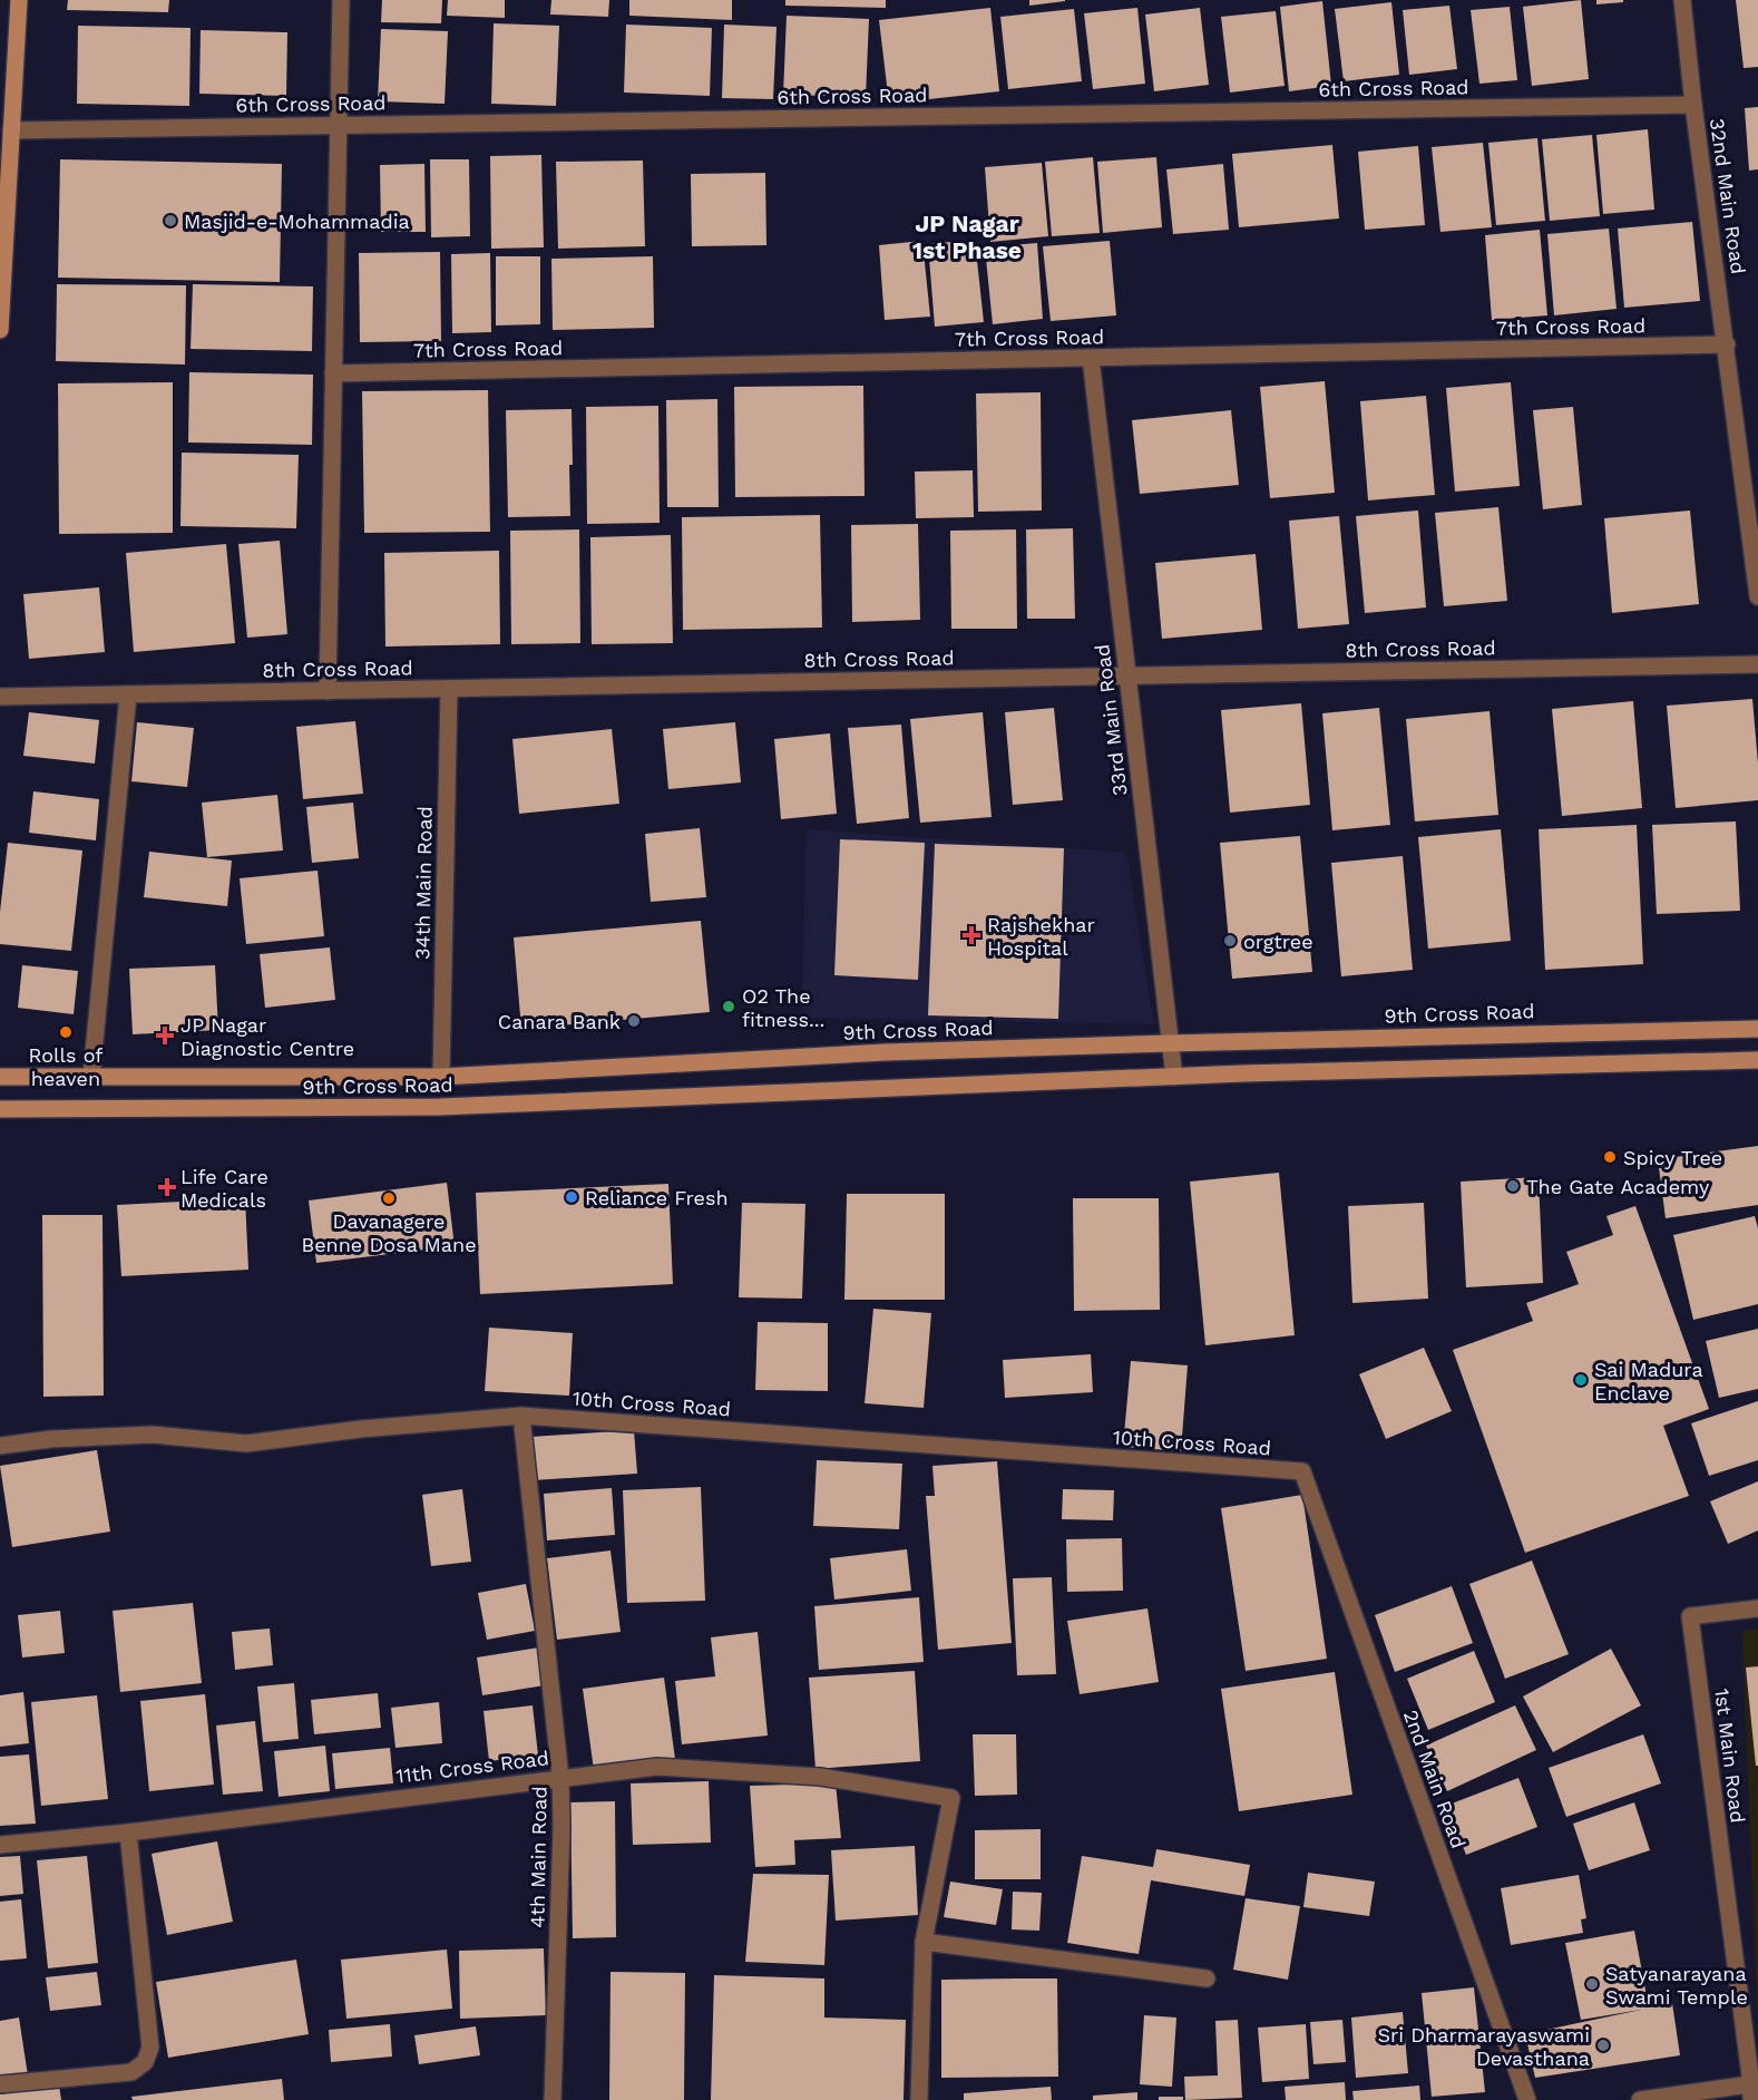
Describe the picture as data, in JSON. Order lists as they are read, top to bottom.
{
  "streets": {
    "main road": ["9th Cross Road"],
    "street": [
      "6th Cross Road",
      "32nd Main Road",
      "7th Cross Road",
      "8th Cross Road",
      "33rd Main Road",
      "34th Main Road",
      "10th Cross Road",
      "1st Main Road",
      "11th Cross Road",
      "2nd Main Road",
      "4th Main Road"
    ]
  },
  "crossings": [
    ["6th Cross Road", "32nd Main Road"],
    ["32nd Main Road", "7th Cross Road"],
    ["7th Cross Road", "33rd Main Road"],
    ["8th Cross Road", "33rd Main Road"],
    ["8th Cross Road", "34th Main Road"],
    ["33rd Main Road", "9th Cross Road"],
    ["34th Main Road", "9th Cross Road"],
    ["10th Cross Road", "2nd Main Road"],
    ["10th Cross Road", "4th Main Road"],
    ["11th Cross Road", "4th Main Road"]
  ],
  "districts": ["JP Nagar 1st Phase"],
  "places": {
    "other": [
      "Masjid-e-Mohammadia",
      "orgtree",
      "O2 The fitness...",
      "Canara Bank",
      "Rolls of heaven",
      "Spicy Tree",
      "The Gate Academy",
      "Reliance Fresh",
      "Davanagere Benne Dosa Mane",
      "Sai Madura Enclave",
      "Satyanarayana Swami Temple",
      "Sri Dharmarayaswami Devasthana"
    ],
    "health": ["Rajshekhar Hospital", "JP Nagar Diagnostic Centre", "Life Care Medicals"]
  }
}
